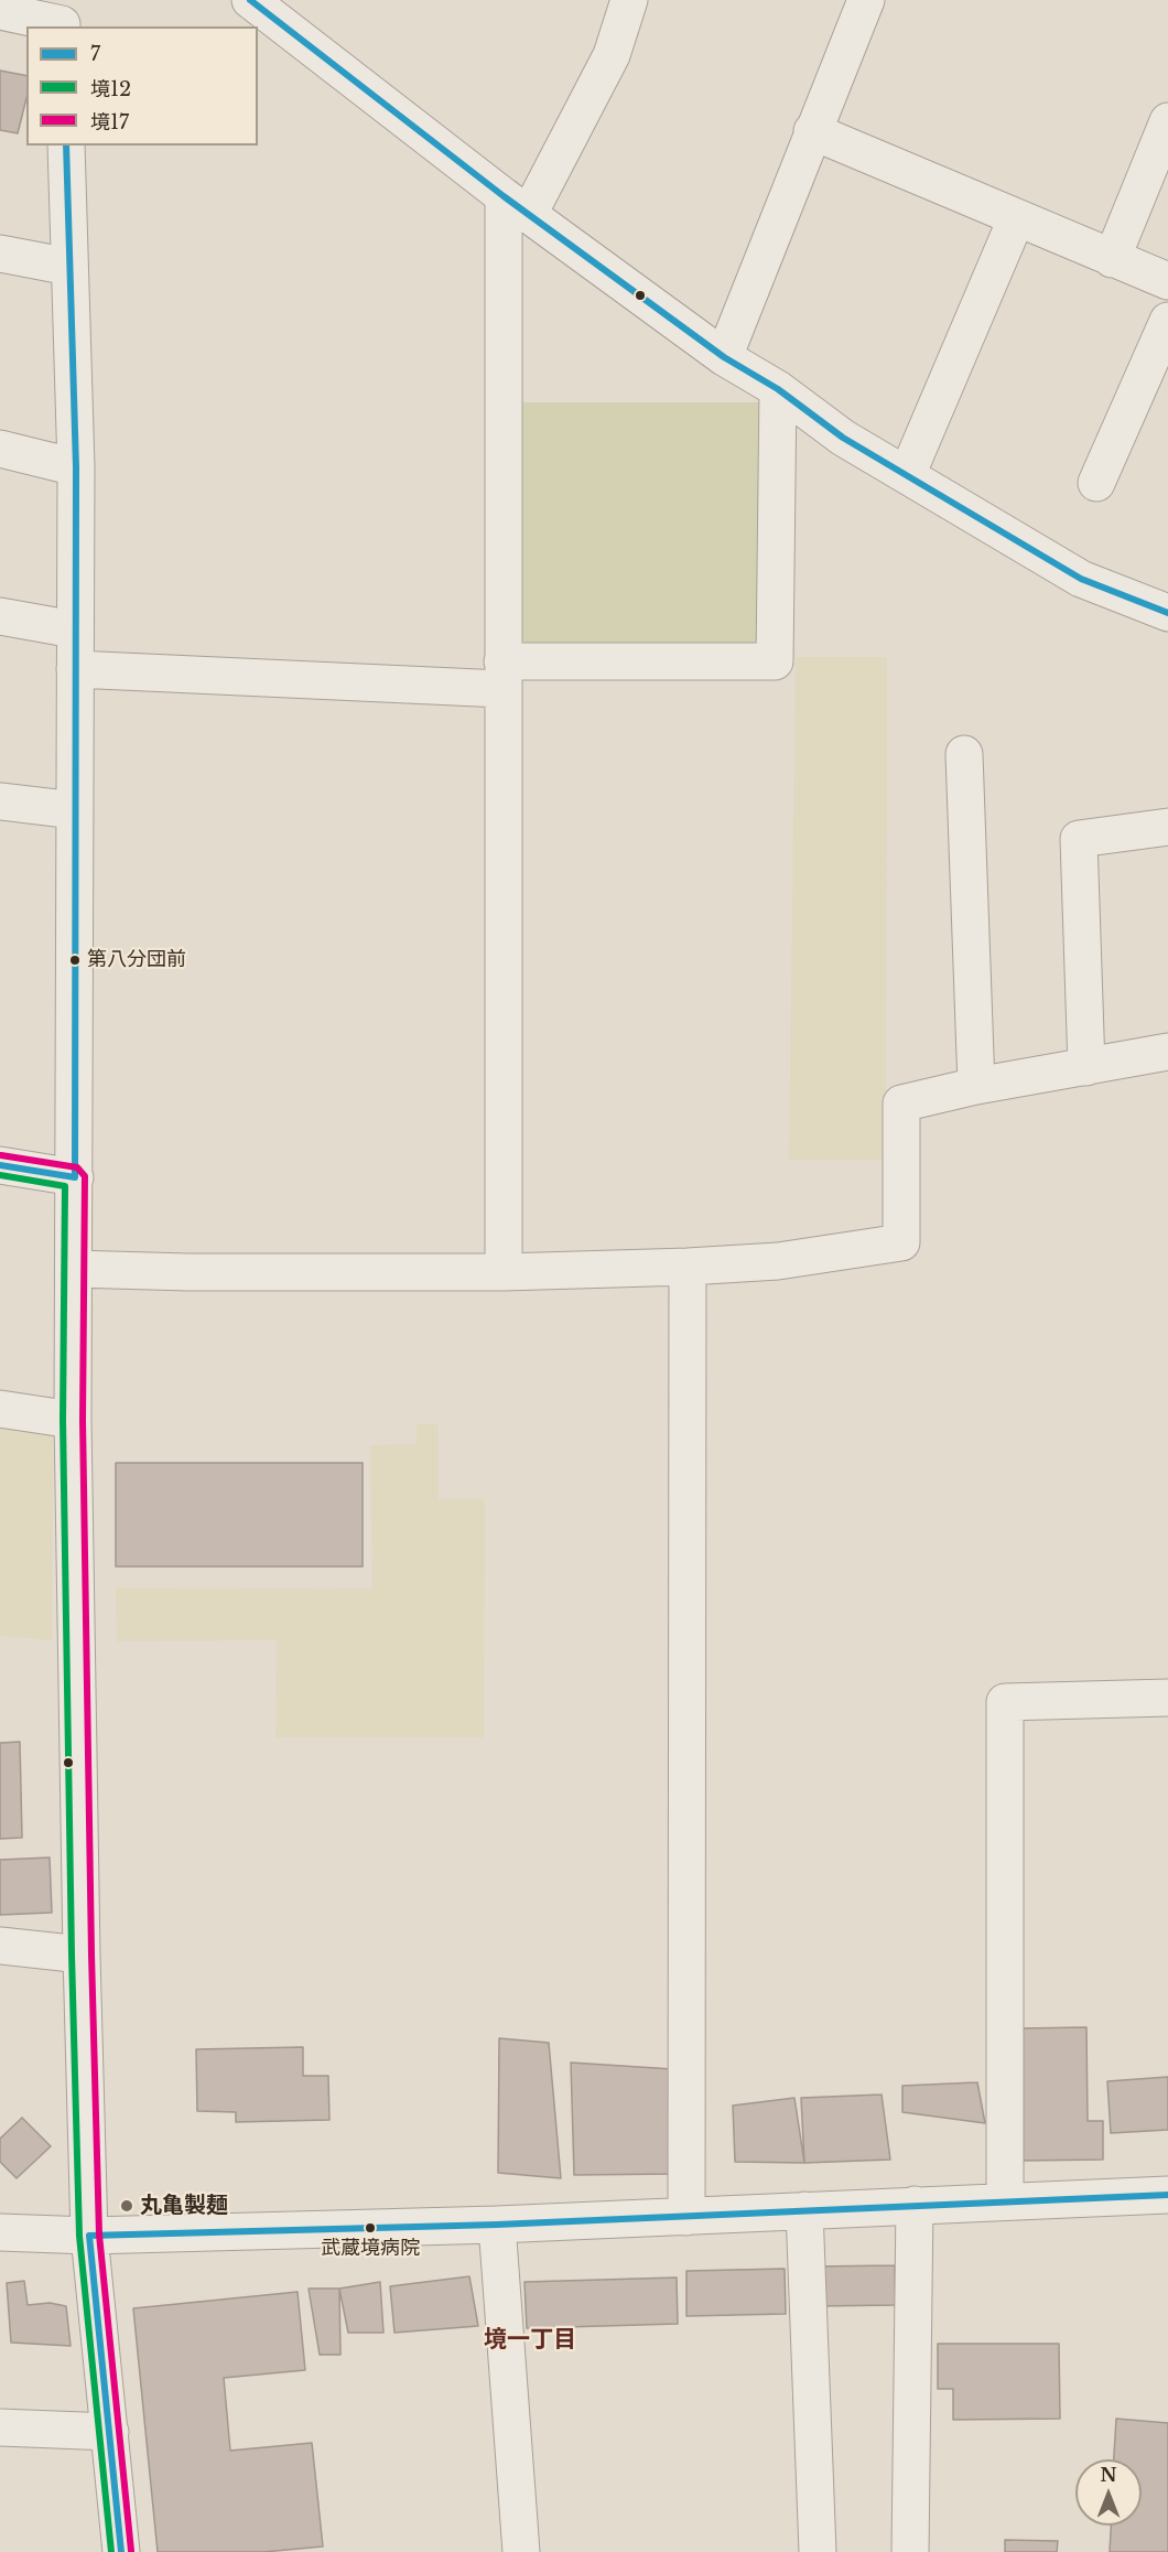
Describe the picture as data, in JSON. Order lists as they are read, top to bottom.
{
  "districts": ["境一丁目"],
  "places": ["第八分団前", "丸亀製麺", "武蔵境病院"],
  "lines": ["transit line 7", "transit line 境17", "transit line 境12"],
  "legend": ["7", "境12", "境17"],
  "north": "top"
}
